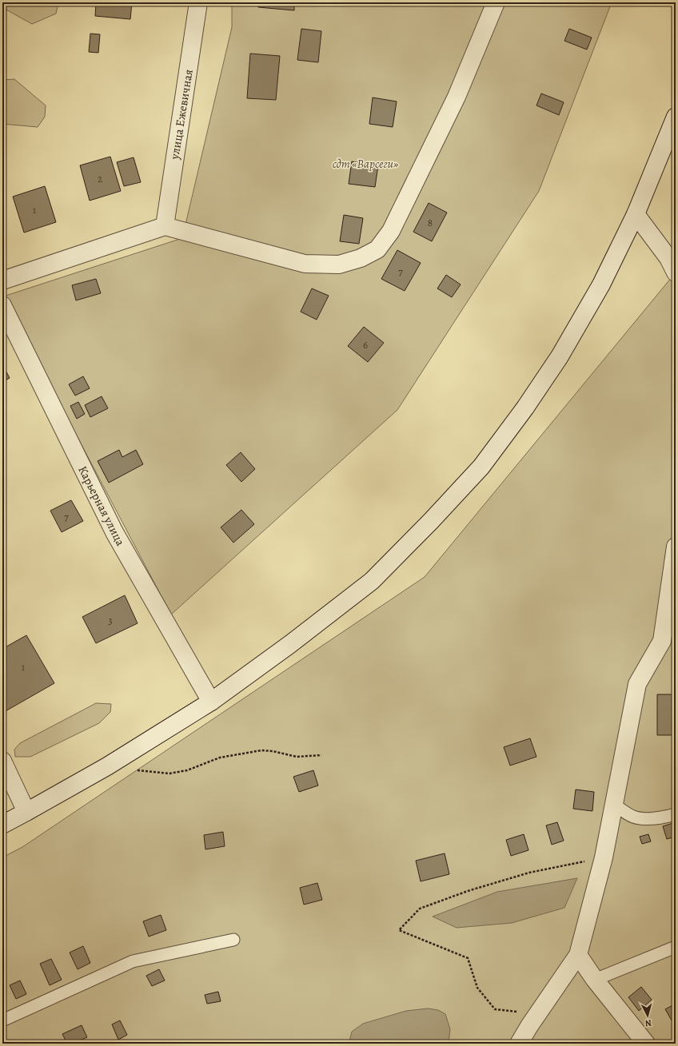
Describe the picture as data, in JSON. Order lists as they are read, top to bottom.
{
  "streets": {
    "street": ["улица Ежевичная", "Карьерная улица"]
  },
  "parks": ["сдт «Варсеги»"],
  "house_numbers": [
    "2",
    "1",
    "8",
    "7",
    "6",
    "7",
    "3",
    "1"
  ],
  "north": "bottom"
}
